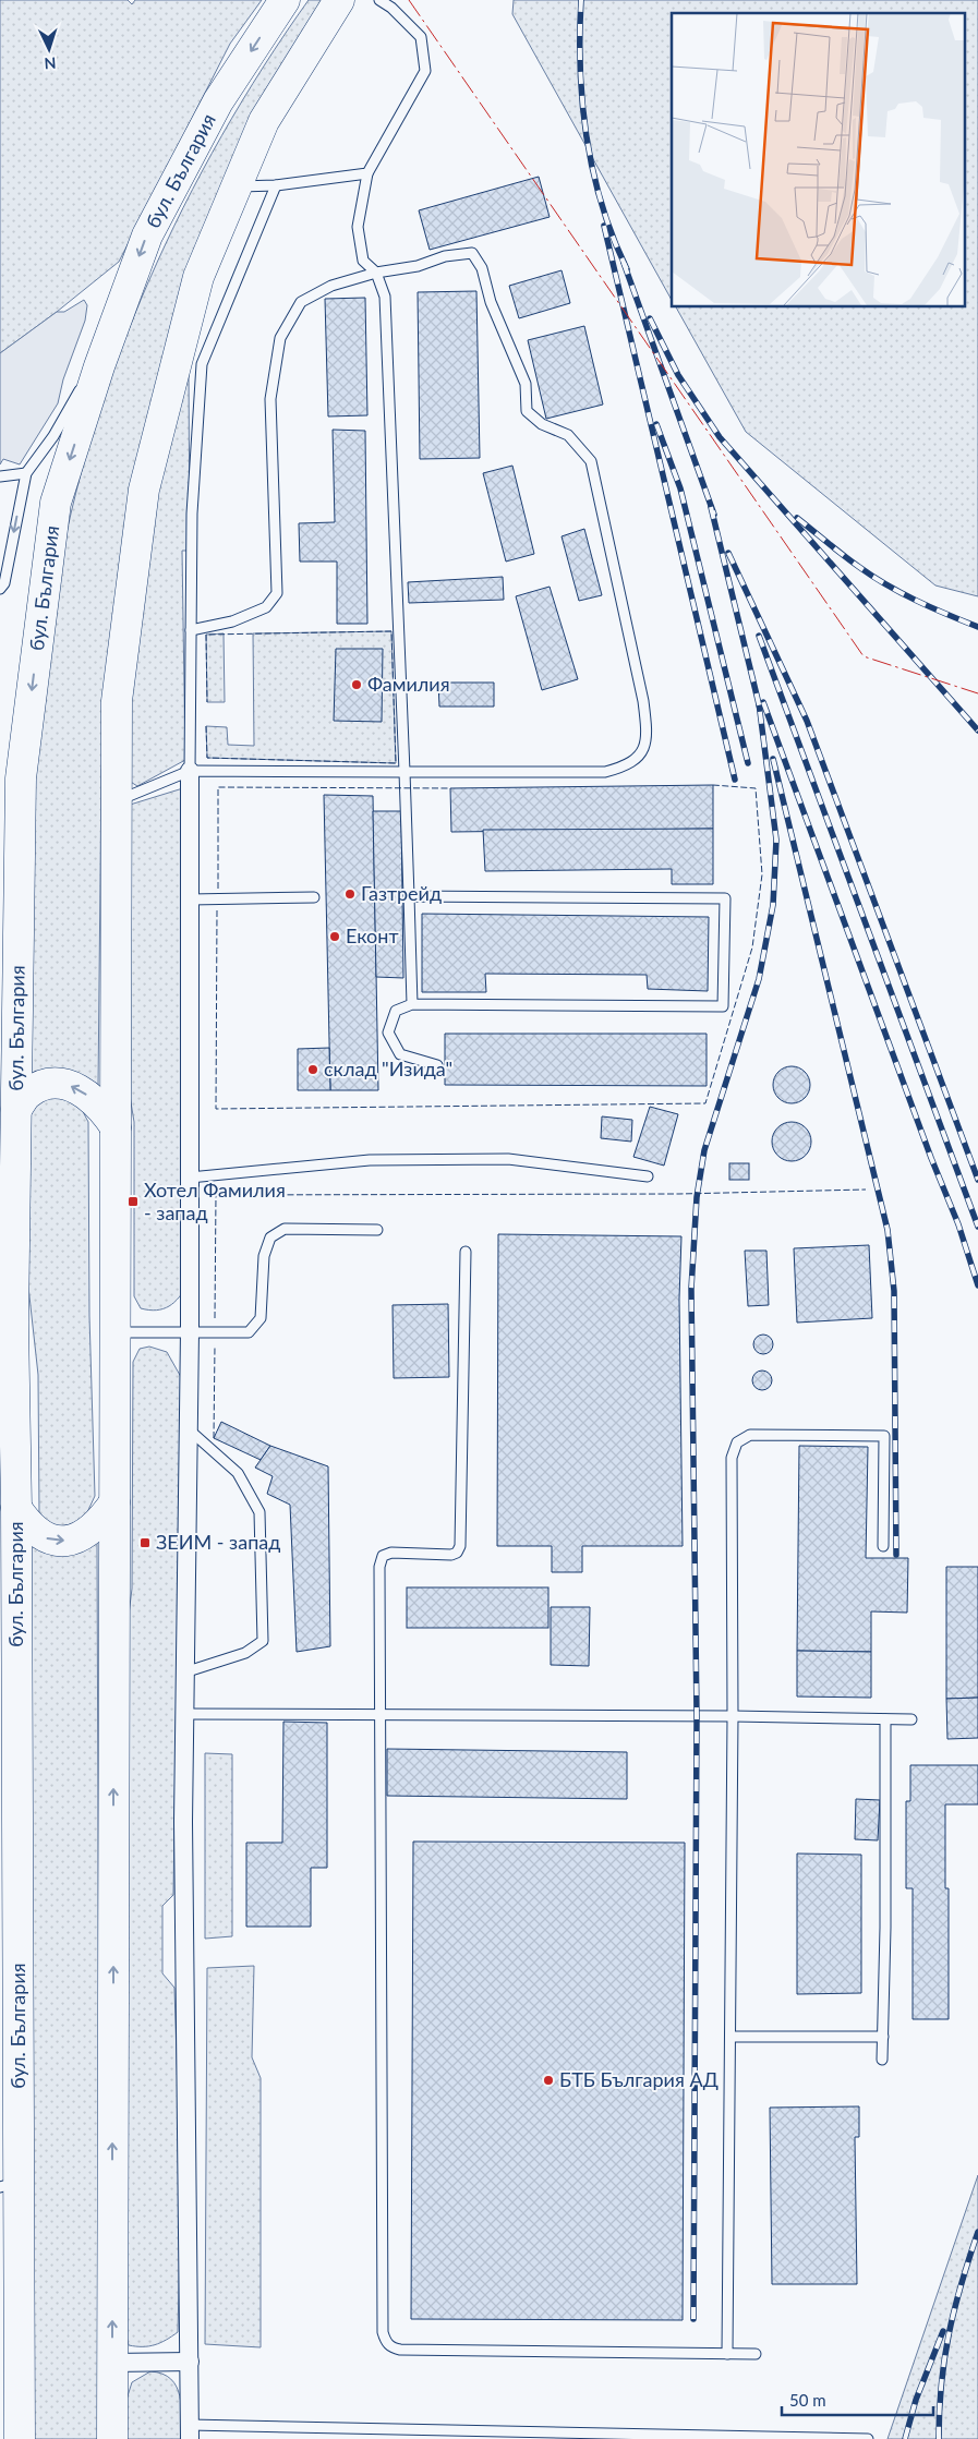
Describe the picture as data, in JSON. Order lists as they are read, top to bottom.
{
  "streets": {
    "highway": ["бул. България"]
  },
  "places": {
    "other": [
      "Фамилия",
      "Газтрейд",
      "Еконт",
      "склад \"Изида\"",
      "БТБ България АД"
    ],
    "transit": ["Хотел Фамилия - запад", "ЗЕИМ - запад"]
  },
  "scale_bar": "50 m",
  "north": "bottom"
}
